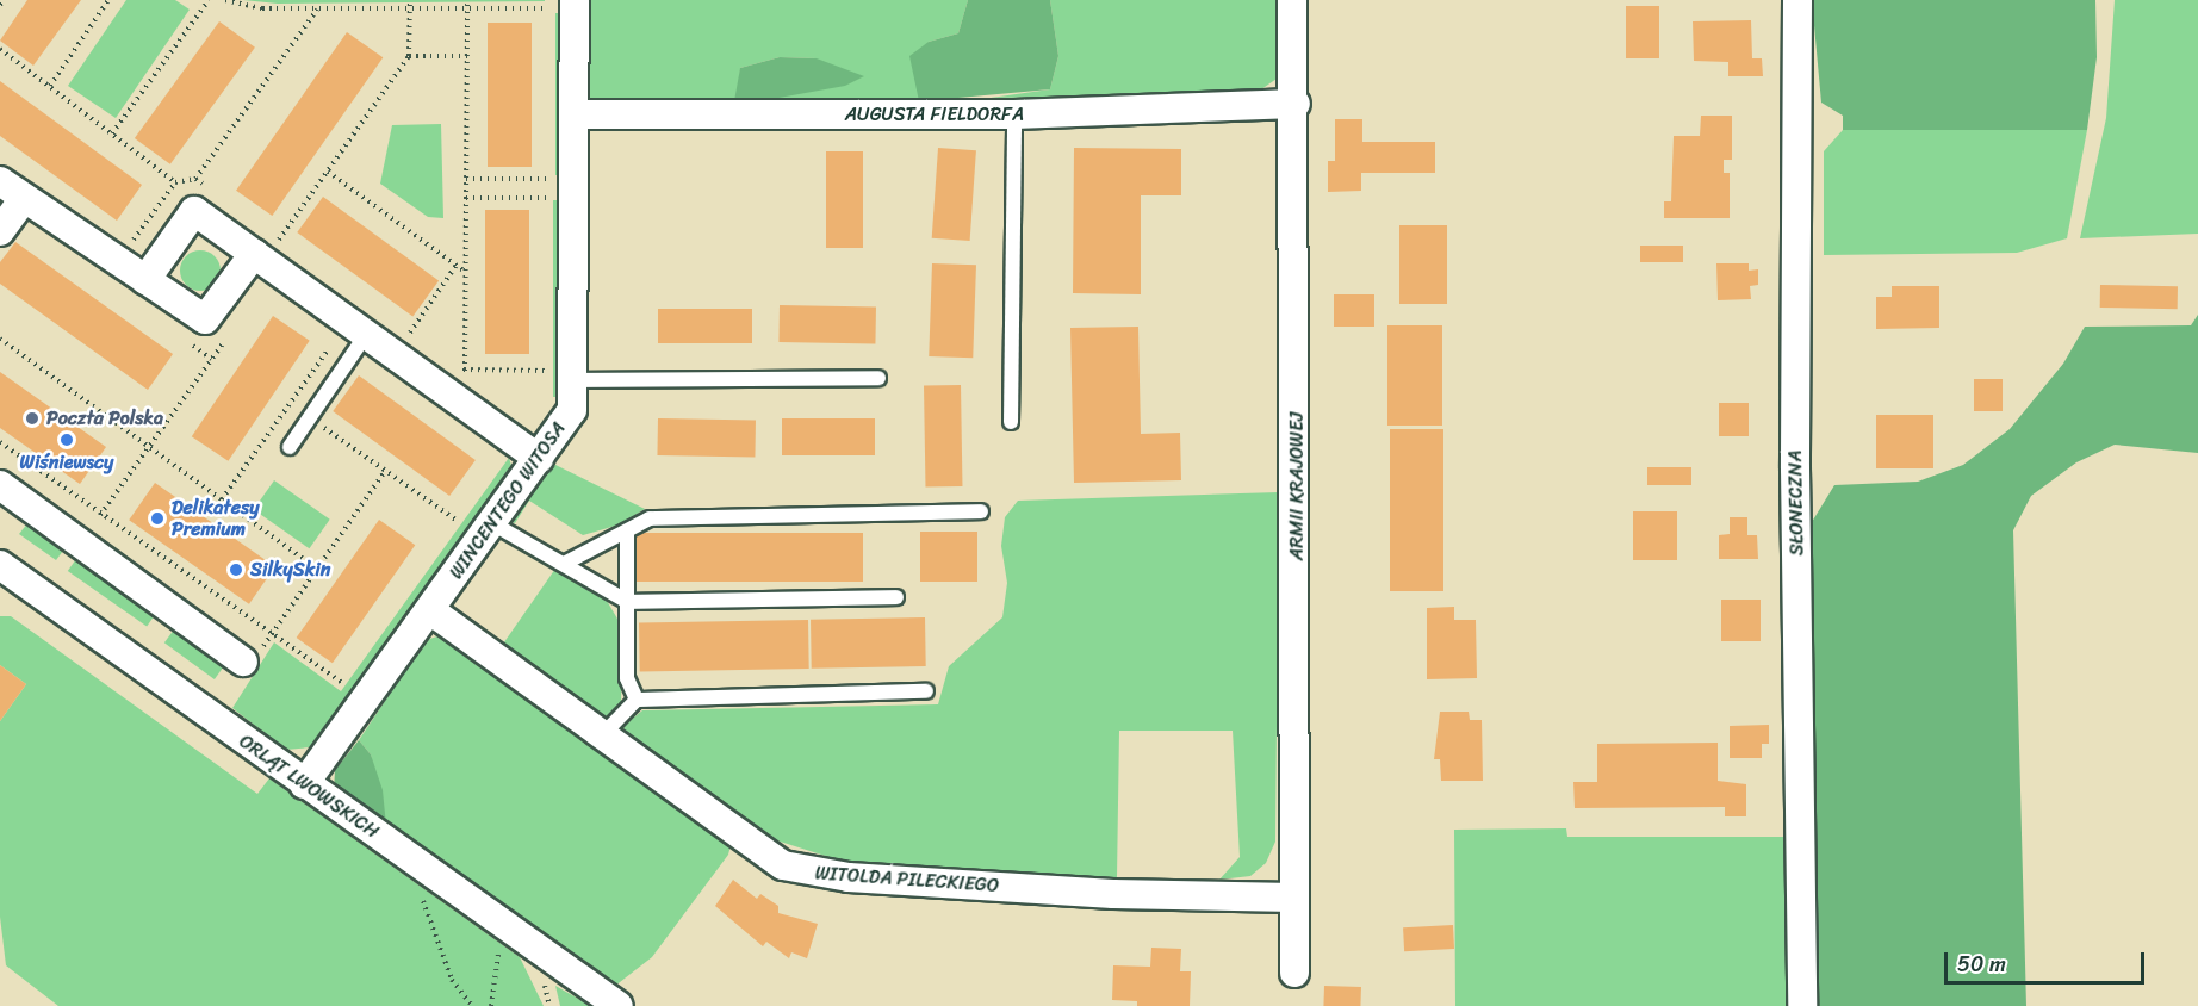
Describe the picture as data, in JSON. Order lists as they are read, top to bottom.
{
  "streets": {
    "street": [
      "AUGUSTA FIELDORFA",
      "ARMII KRAJOWEJ",
      "WINCENTEGO WITOSA",
      "SŁONECZNA",
      "ORLĄT LWOWSKICH",
      "WITOLDA PILECKIEGO"
    ]
  },
  "crossings": [
    ["AUGUSTA FIELDORFA", "ARMII KRAJOWEJ"],
    ["AUGUSTA FIELDORFA", "WINCENTEGO WITOSA"],
    ["ARMII KRAJOWEJ", "WITOLDA PILECKIEGO"],
    ["WINCENTEGO WITOSA", "ORLĄT LWOWSKICH"],
    ["WINCENTEGO WITOSA", "WITOLDA PILECKIEGO"]
  ],
  "places": [
    "Poczta Polska",
    "Wiśniewscy",
    "Delikatesy Premium",
    "SilkySkin"
  ],
  "scale_bar": "50 m"
}
